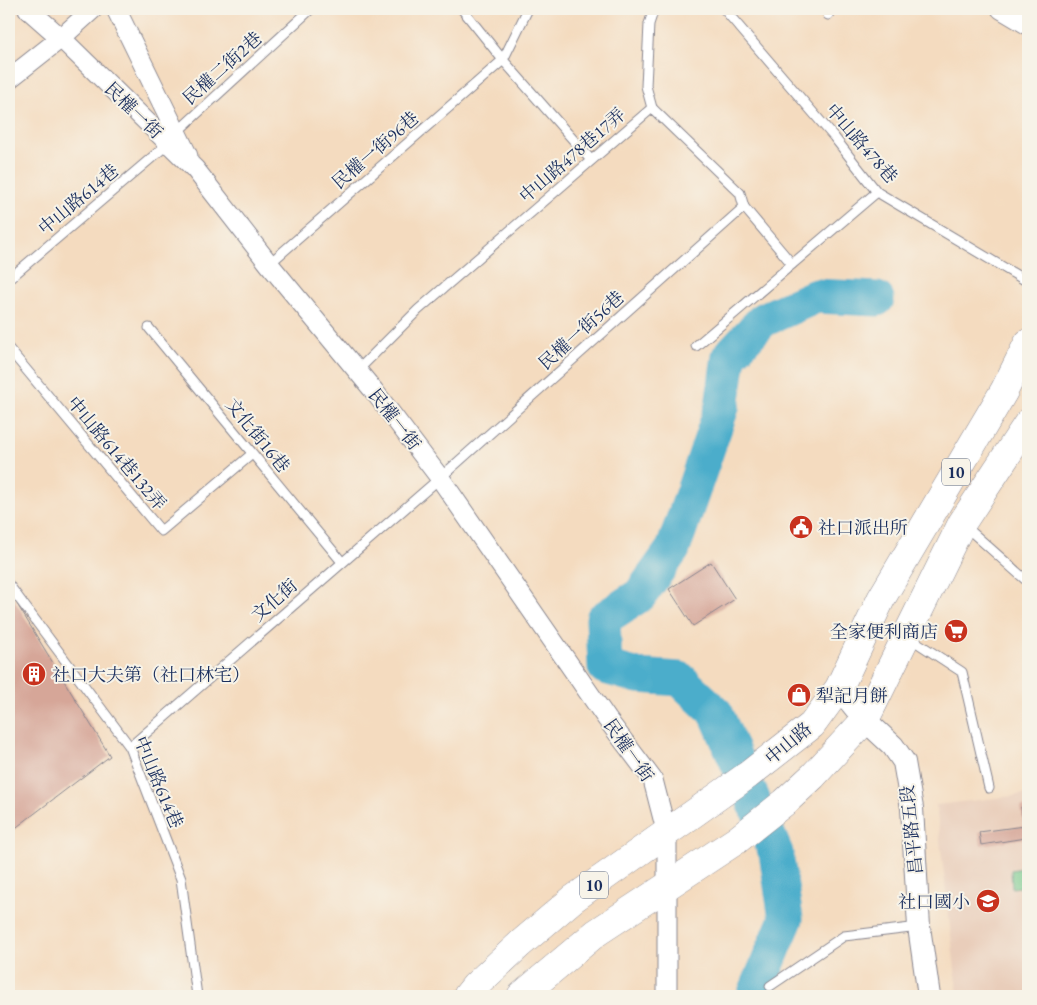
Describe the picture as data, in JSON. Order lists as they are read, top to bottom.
{
  "streets": {
    "main road": ["10", "中山路"],
    "street": ["民權一街", "昌平路五段"],
    "lane": [
      "民權二街2巷",
      "中山路478巷",
      "民權一街96巷",
      "中山路478巷17弄",
      "中山路614巷",
      "民權一街56巷",
      "文化街16巷",
      "中山路614巷132弄",
      "文化街"
    ]
  },
  "crossings": [
    ["民權二街2巷", "民權一街"],
    ["民權二街2巷", "中山路614巷"],
    ["民權一街", "民權一街96巷"],
    ["民權一街", "中山路478巷17弄"],
    ["民權一街", "中山路614巷"],
    ["民權一街", "民權一街56巷"],
    ["民權一街", "10"],
    ["民權一街", "文化街"],
    ["民權一街", "中山路"],
    ["中山路478巷17弄", "民權一街56巷"],
    ["中山路614巷", "文化街"],
    ["民權一街56巷", "文化街"],
    ["文化街16巷", "中山路614巷132弄"],
    ["文化街16巷", "文化街"],
    ["10", "昌平路五段"],
    ["中山路", "昌平路五段"]
  ],
  "places": {
    "public building": ["社口派出所"],
    "supermarket": ["全家便利商店"],
    "building": ["社口大夫第（社口林宅）"],
    "shop": ["犁記月餅"],
    "school or university": ["社口國小"]
  }
}
